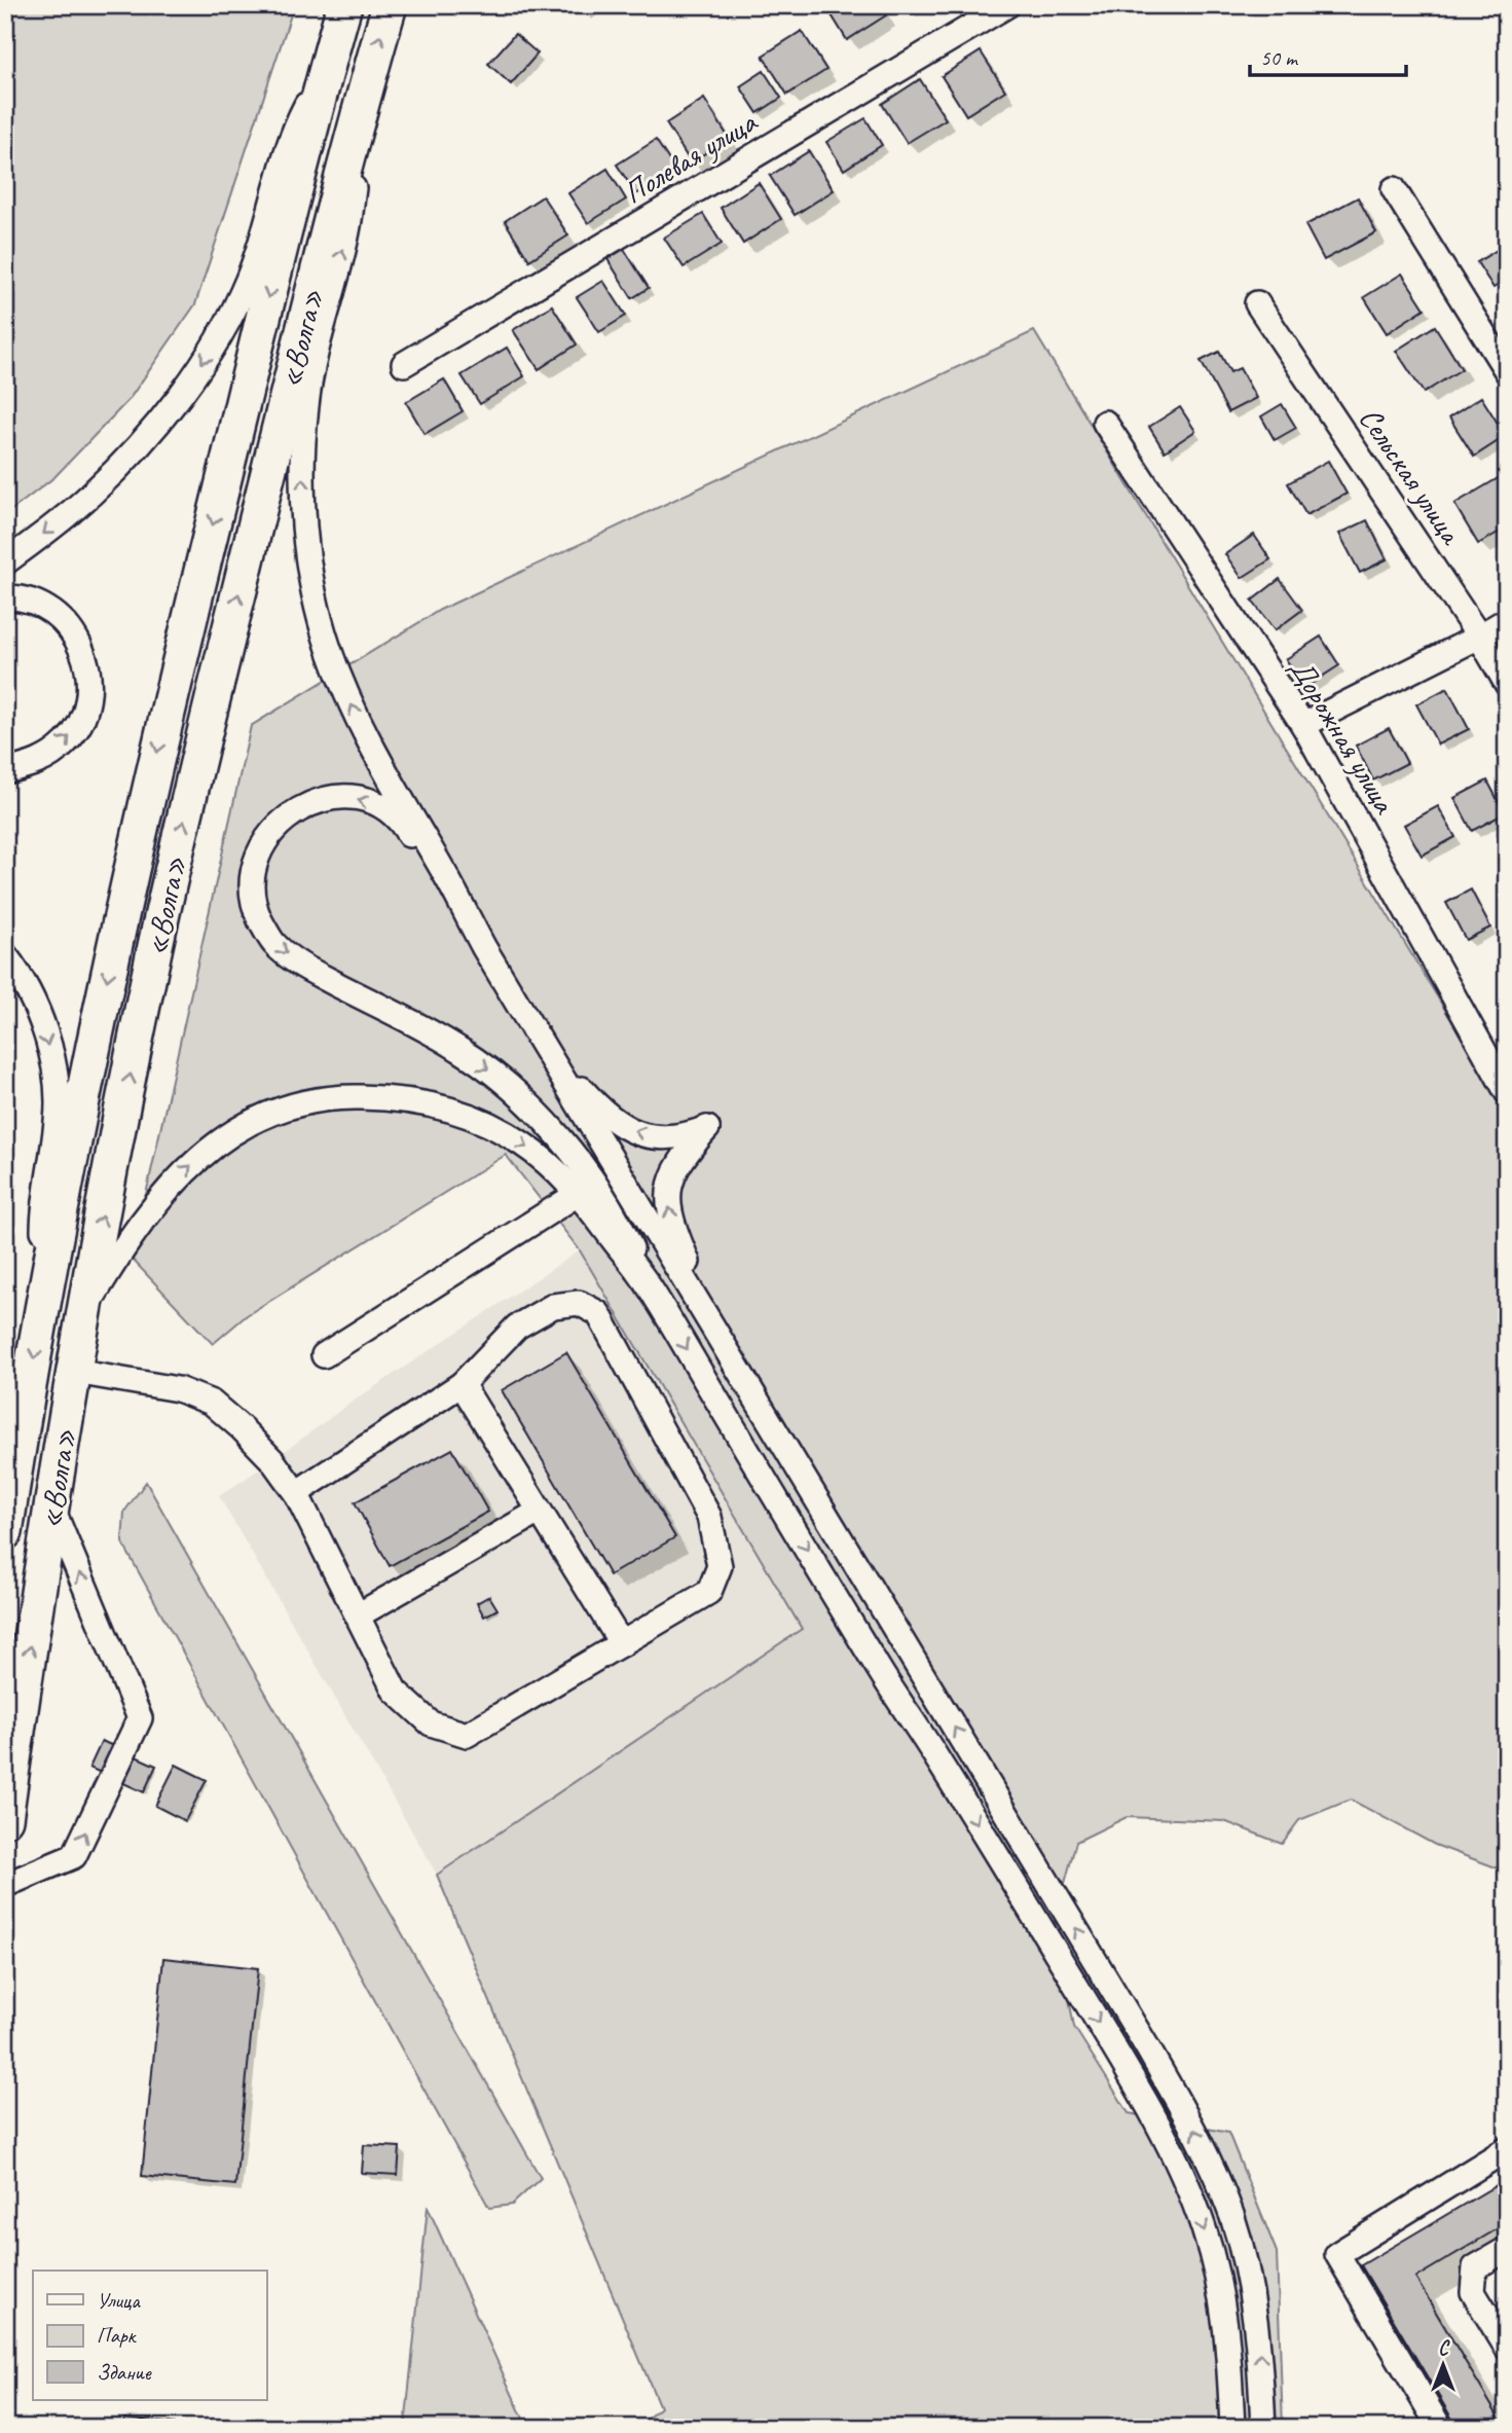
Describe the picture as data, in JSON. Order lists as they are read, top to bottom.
{
  "streets": {
    "highway": ["«Волга»"],
    "street": ["Полевая улица", "Сельская улица", "Дорожная улица"]
  },
  "legend": ["Улица", "Парк", "Здание"],
  "scale_bar": "50 m",
  "north": "top"
}
